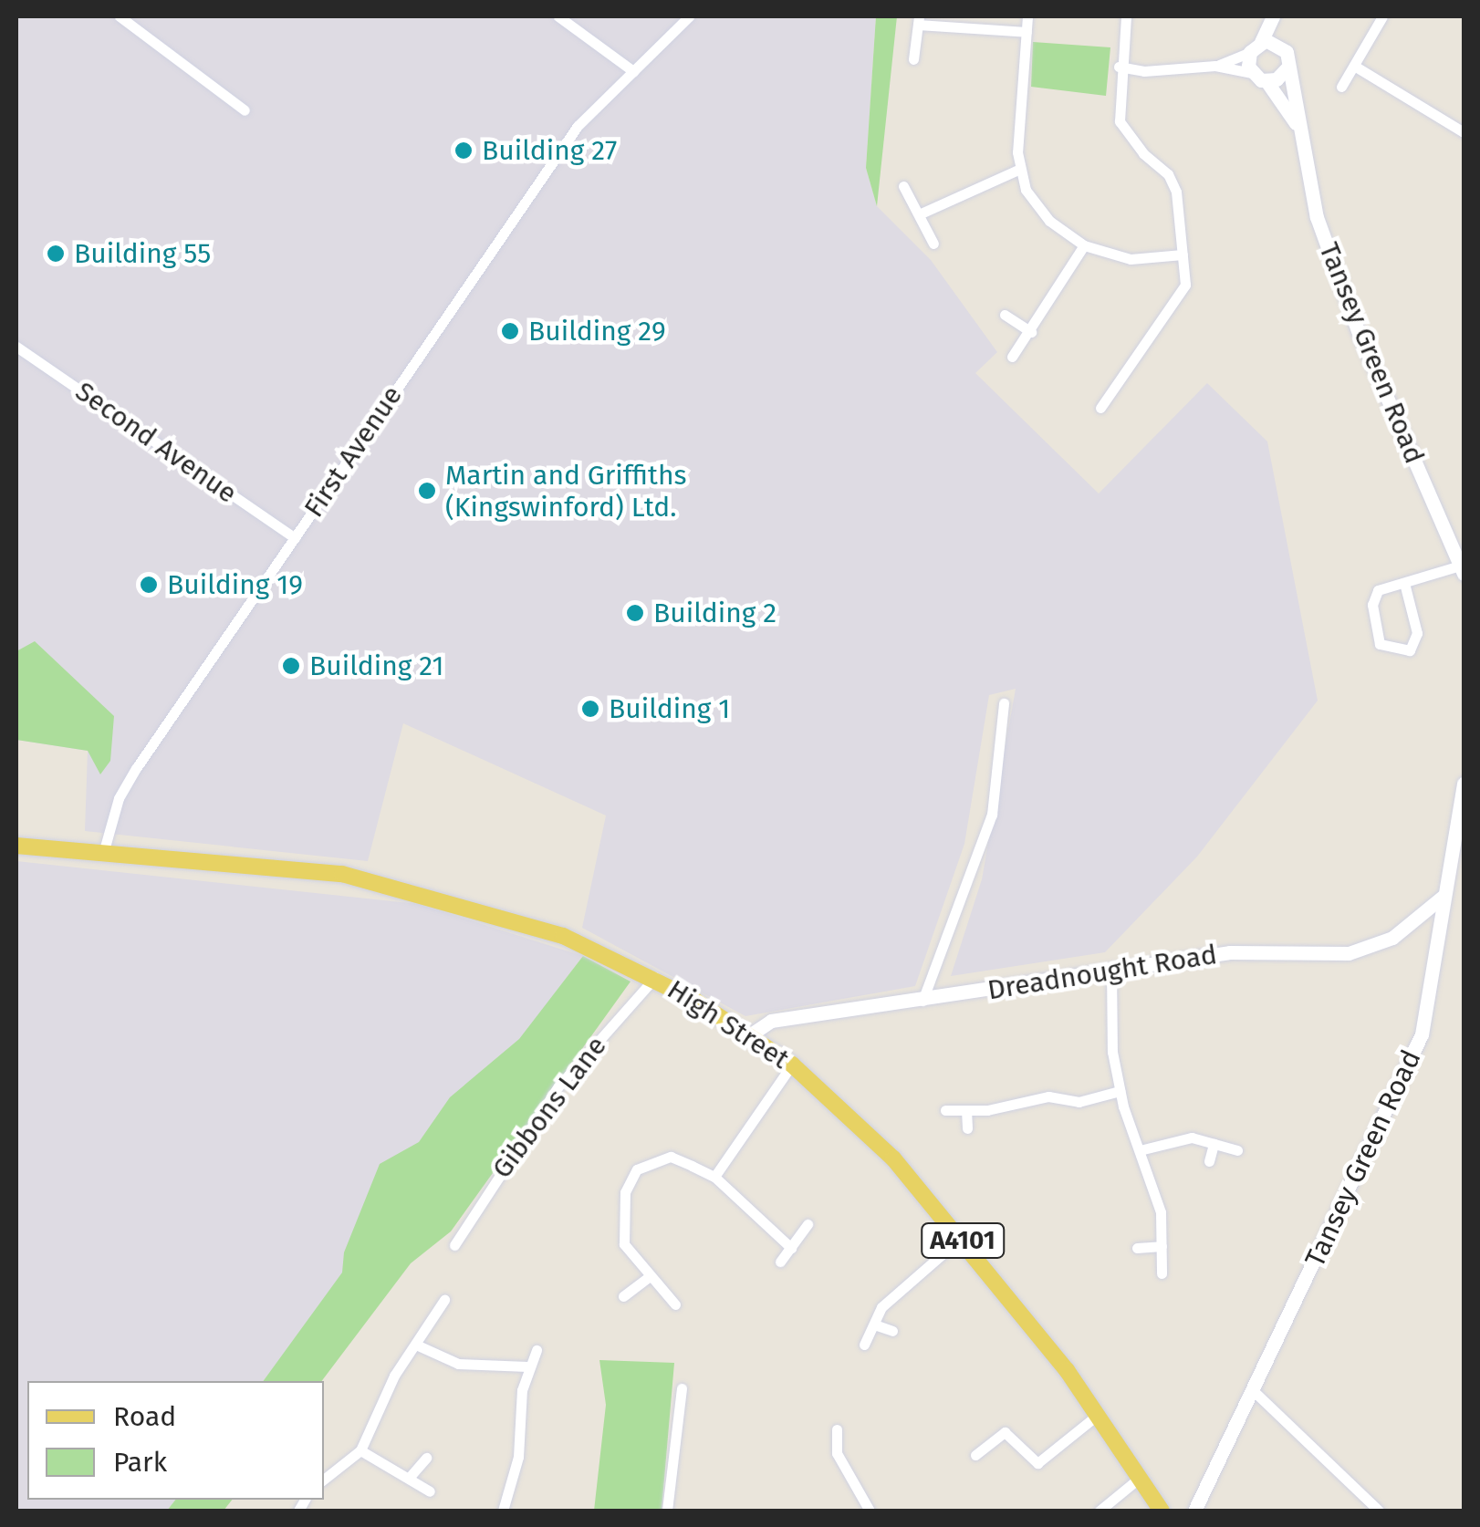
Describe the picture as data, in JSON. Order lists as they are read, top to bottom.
{
  "streets": {
    "main road": ["High Street", "A4101"],
    "street": [
      "Tansey Green Road",
      "Second Avenue",
      "First Avenue",
      "Dreadnought Road",
      "Gibbons Lane"
    ]
  },
  "crossings": [
    ["Tansey Green Road", "Dreadnought Road"],
    ["Second Avenue", "First Avenue"],
    ["First Avenue", "High Street"],
    ["First Avenue", "A4101"],
    ["Dreadnought Road", "High Street"],
    ["High Street", "Gibbons Lane"],
    ["High Street", "A4101"]
  ],
  "places": [
    "Building 27",
    "Building 55",
    "Building 29",
    "Martin and Griffiths (Kingswinford) Ltd.",
    "Building 19",
    "Building 2",
    "Building 21",
    "Building 1"
  ],
  "legend": ["Road", "Park"]
}
